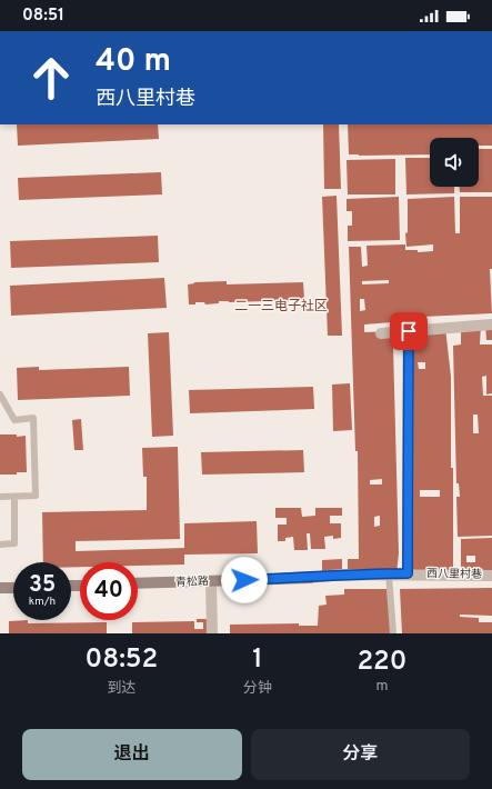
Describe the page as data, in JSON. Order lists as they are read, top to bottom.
{
  "streets": {
    "street": ["西八里村巷", "青松路"]
  },
  "crossings": [
    ["西八里村巷", "青松路"]
  ],
  "districts": ["二一三电子社区"],
  "page": {
    "status": "08:51",
    "turn": ["40 m", "西八里村巷"],
    "speed": "35 km/h",
    "limit": "40",
    "eta": [
      "08:52",
      "到达",
      "1",
      "分钟",
      "220",
      "m"
    ],
    "buttons": ["退出", "分享"]
  }
}
